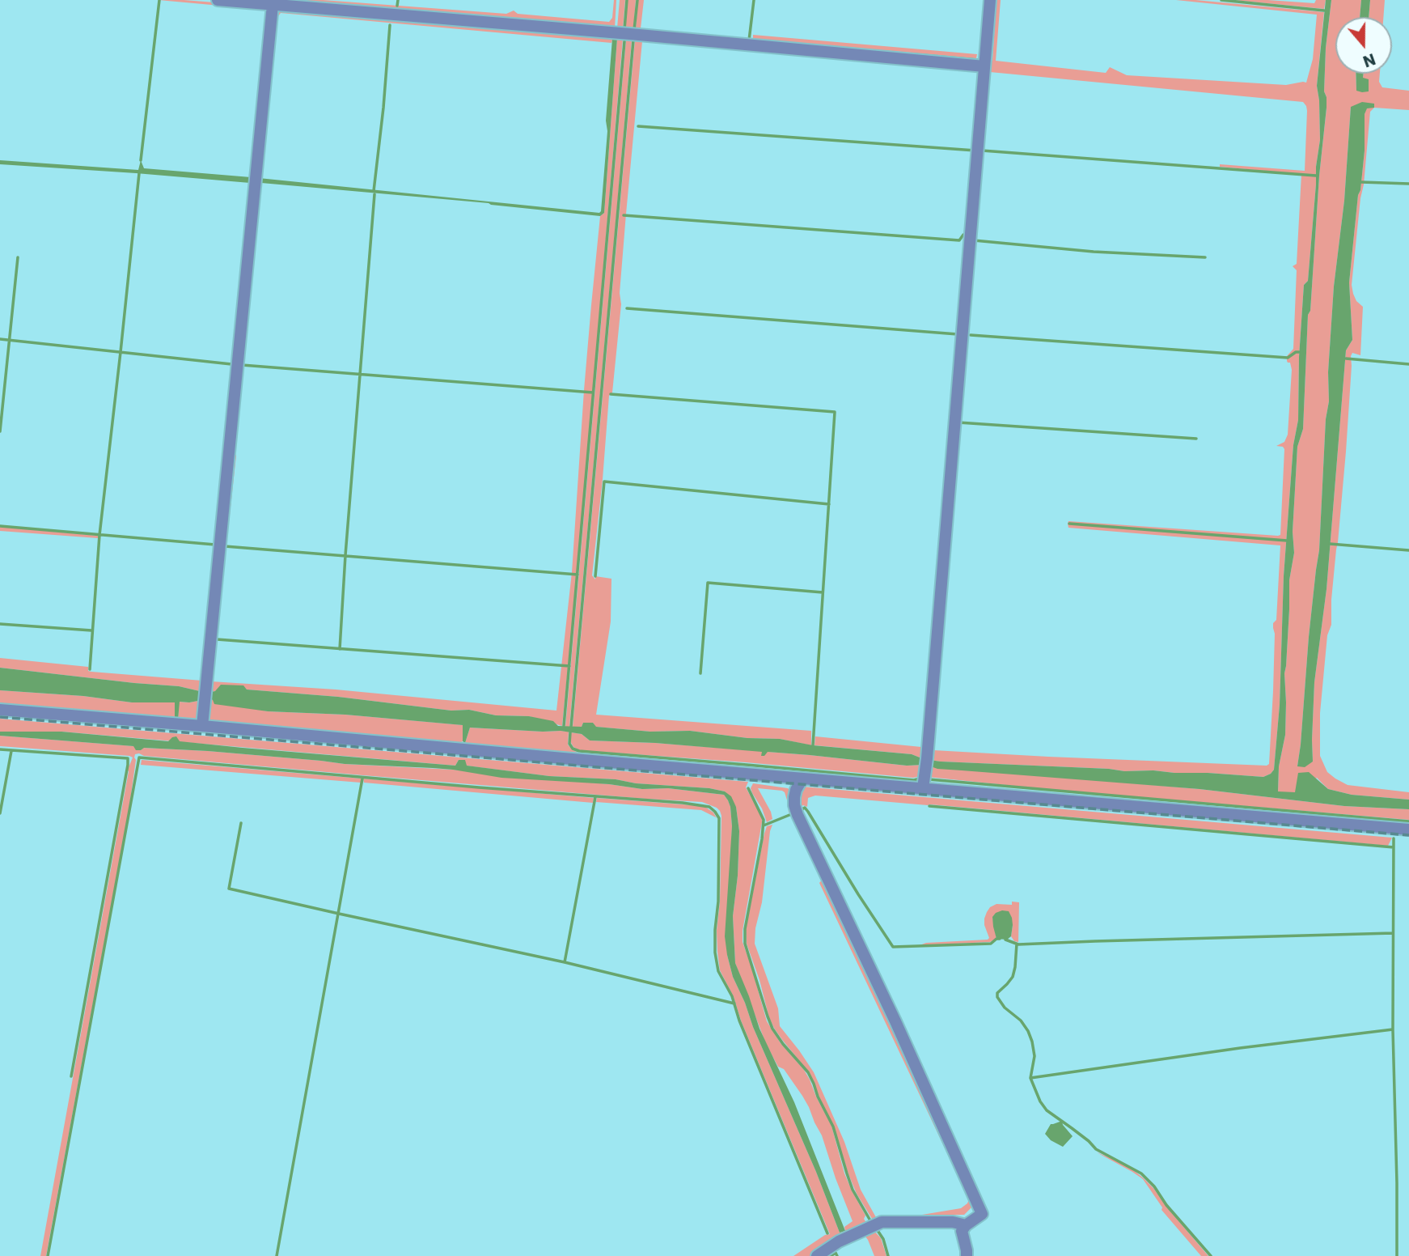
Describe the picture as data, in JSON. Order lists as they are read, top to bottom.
{
  "north": "bottom"
}
